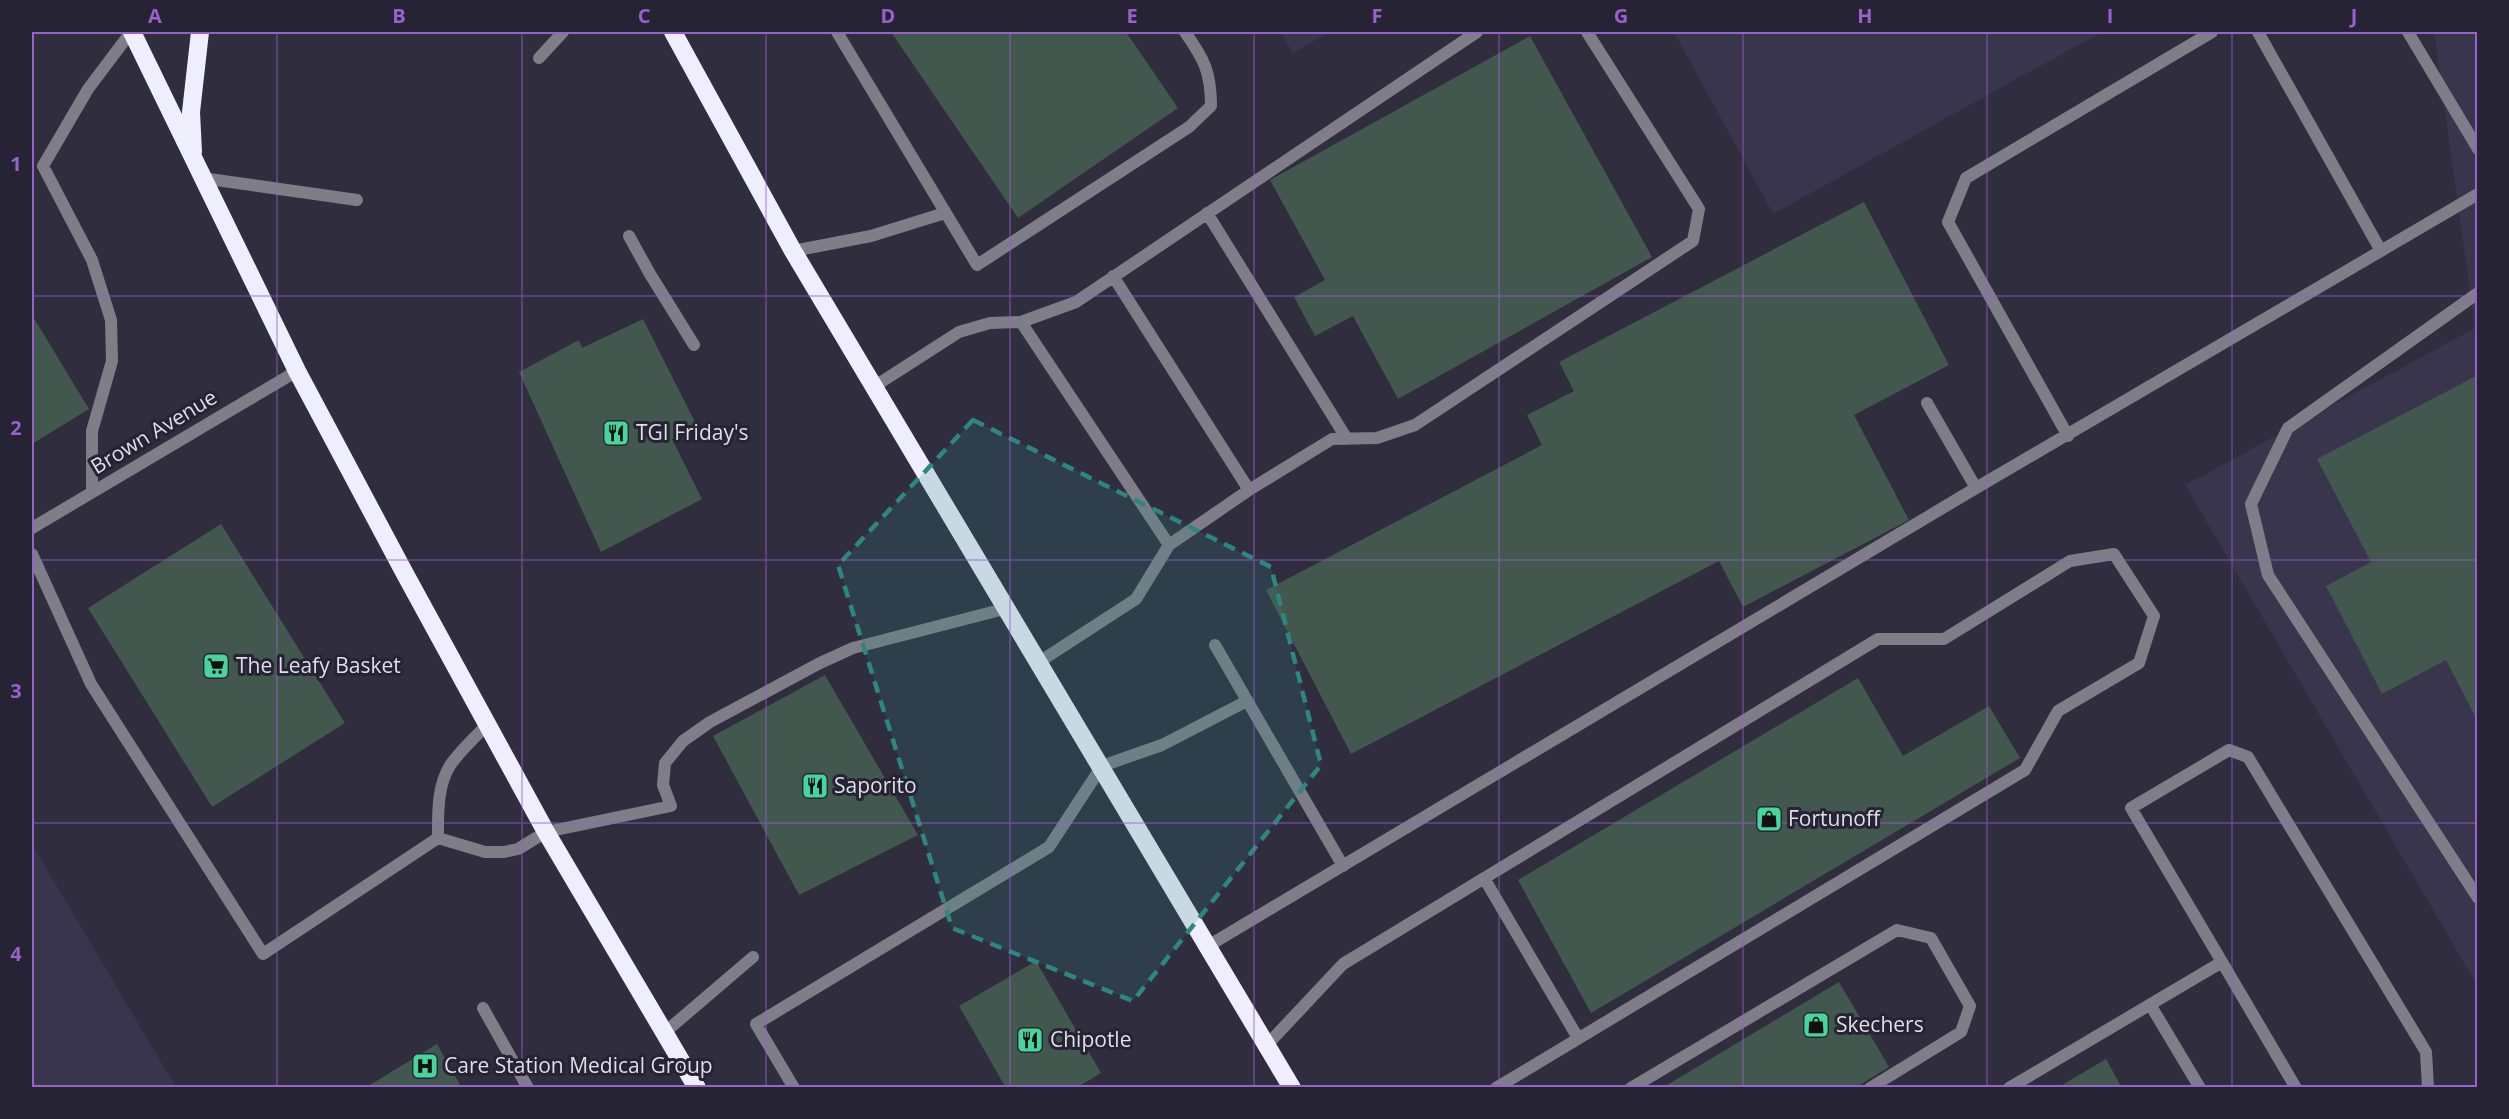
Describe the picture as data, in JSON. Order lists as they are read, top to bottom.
{
  "streets": {
    "street": ["Brown Avenue"]
  },
  "places": {
    "restaurant": ["TGI Friday's", "Saporito", "Chipotle"],
    "supermarket": ["The Leafy Basket"],
    "shop": ["Fortunoff", "Skechers"],
    "hospital": ["Care Station Medical Group"]
  },
  "grid": {
    "columns": [
      "A",
      "B",
      "C",
      "D",
      "E",
      "F",
      "G",
      "H",
      "I",
      "J"
    ],
    "rows": [
      "1",
      "2",
      "3",
      "4"
    ]
  }
}
